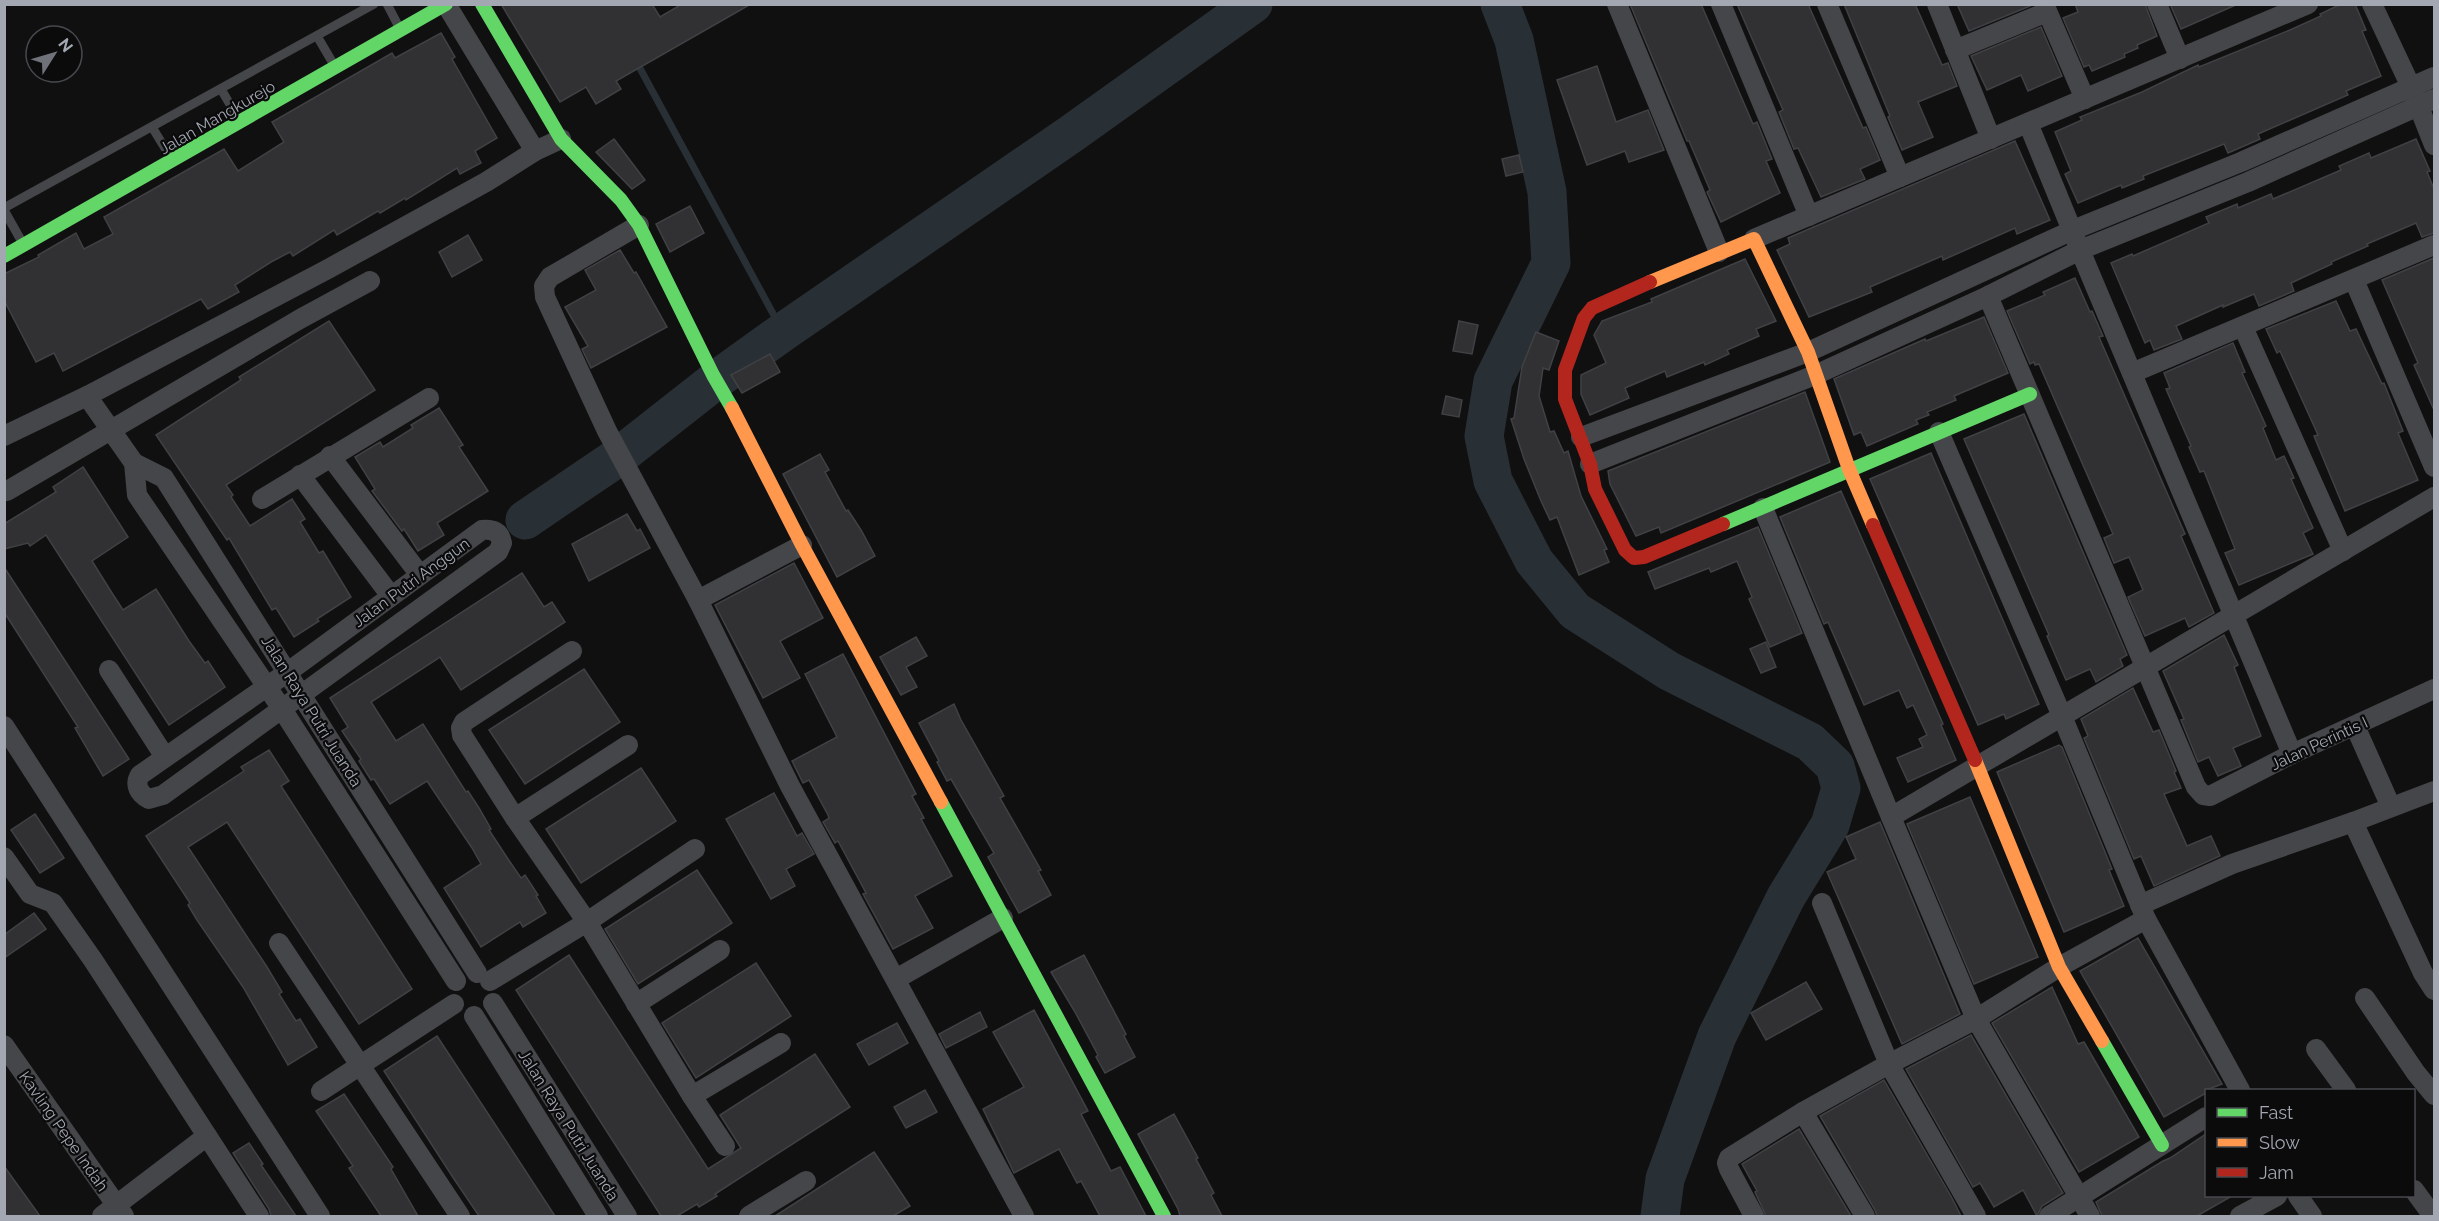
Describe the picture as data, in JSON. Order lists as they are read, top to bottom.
{
  "streets": {
    "street": [
      "Jalan Mangkurejo",
      "Jalan Putri Anggun",
      "Jalan Raya Putri Juanda",
      "Jalan Perintis I",
      "Kavling Pepe Indah"
    ]
  },
  "crossings": [
    ["Jalan Putri Anggun", "Jalan Raya Putri Juanda"]
  ],
  "legend": ["Fast", "Slow", "Jam"],
  "north": "top right"
}
